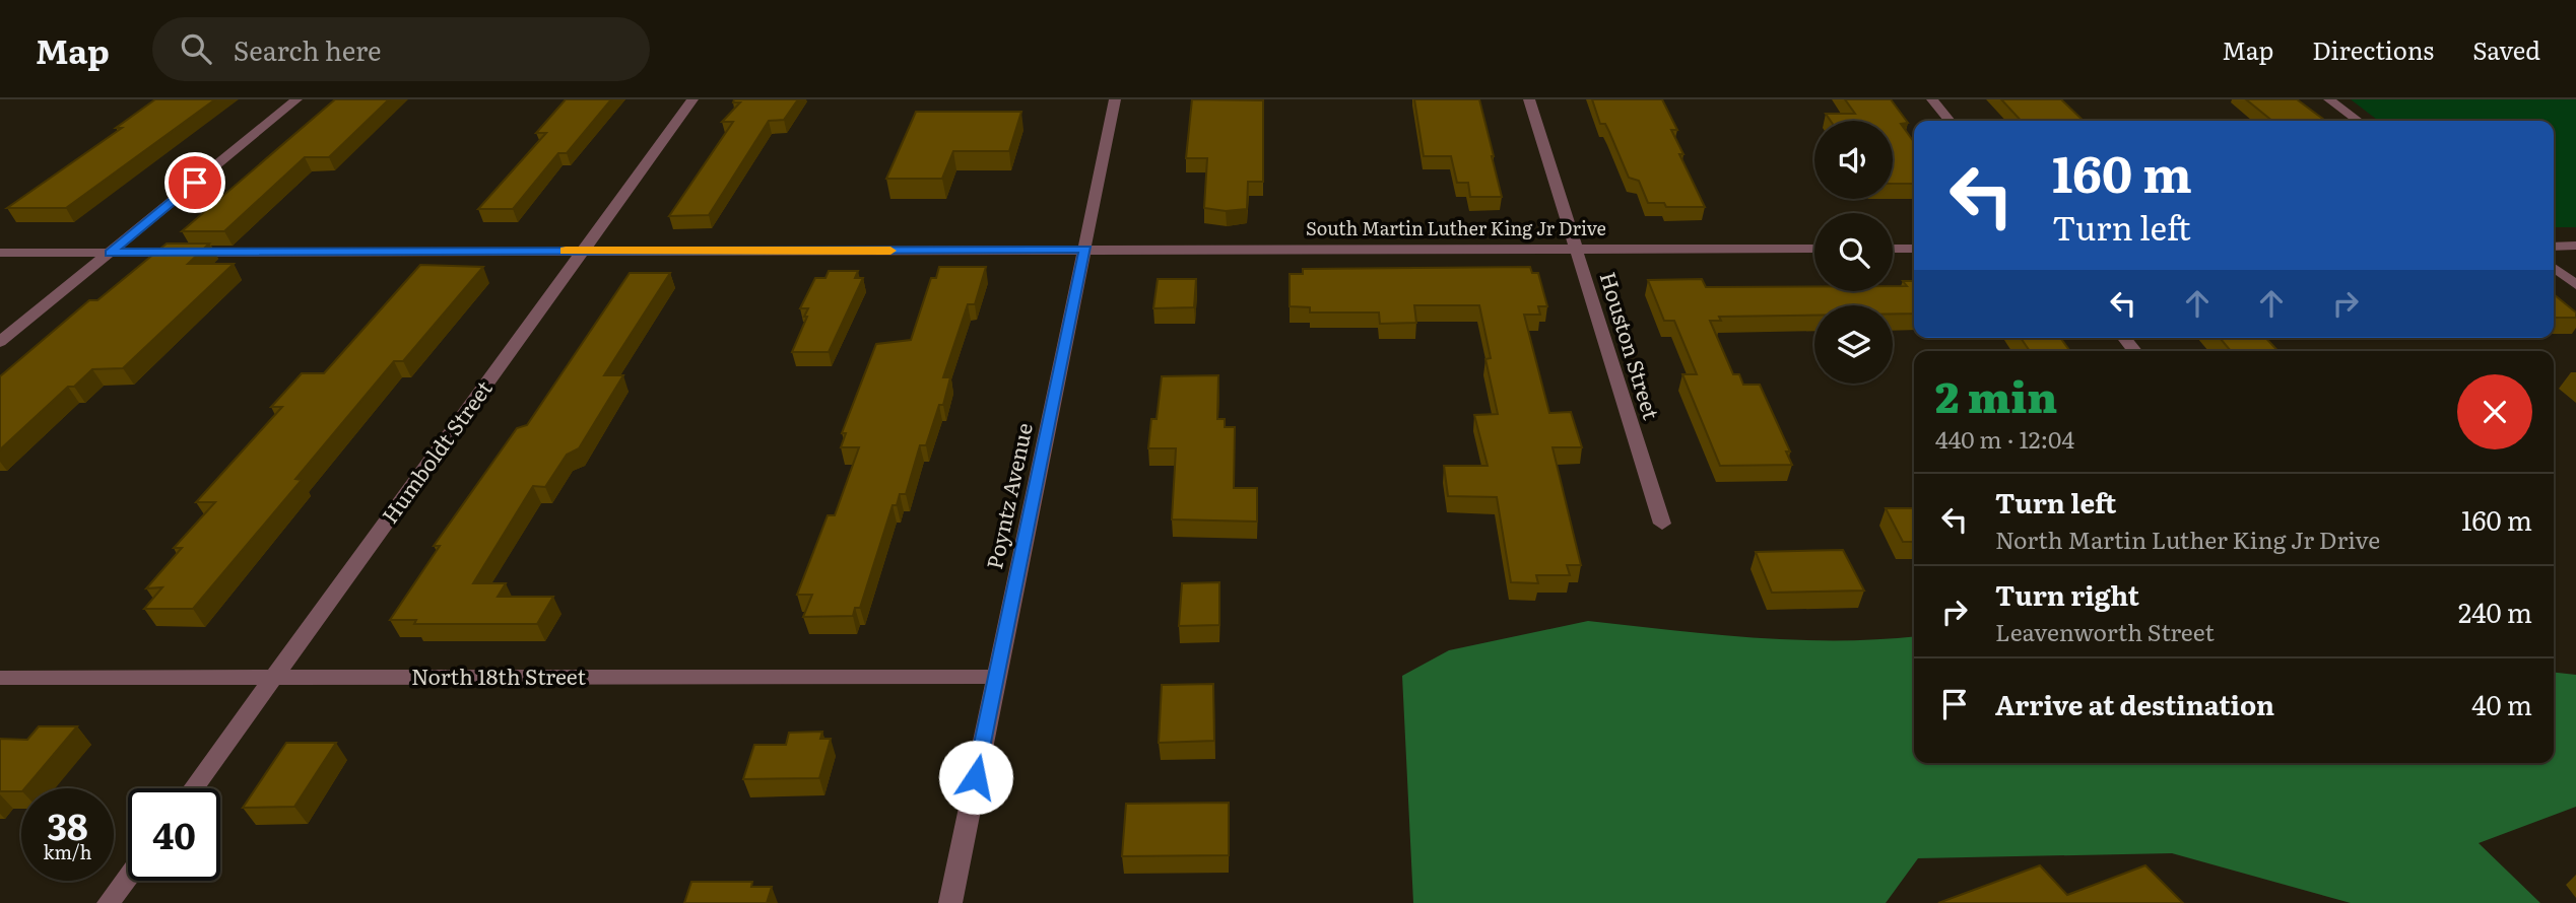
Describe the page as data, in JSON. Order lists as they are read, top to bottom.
{
  "streets": {
    "street": [
      "South Martin Luther King Jr Drive",
      "Houston Street",
      "Humboldt Street",
      "Poyntz Avenue",
      "North 18th Street"
    ]
  },
  "crossings": [
    ["South Martin Luther King Jr Drive", "Houston Street"],
    ["South Martin Luther King Jr Drive", "Humboldt Street"],
    ["South Martin Luther King Jr Drive", "Poyntz Avenue"],
    ["Humboldt Street", "North 18th Street"],
    ["Poyntz Avenue", "North 18th Street"]
  ],
  "page": {
    "header": "Map",
    "search": "Search here",
    "nav": ["Map", "Directions", "Saved"],
    "turn": ["160 m", "Turn left"],
    "heading": ["2 min", "440 m · 12:04"],
    "list": [
      {
        "name": "Turn left",
        "note": "North Martin Luther King Jr Drive",
        "value": "160 m"
      },
      {
        "name": "Turn right",
        "note": "Leavenworth Street",
        "value": "240 m"
      },
      {
        "name": "Arrive at destination",
        "value": "40 m"
      }
    ],
    "speed": "38 km/h",
    "limit": "40"
  }
}
